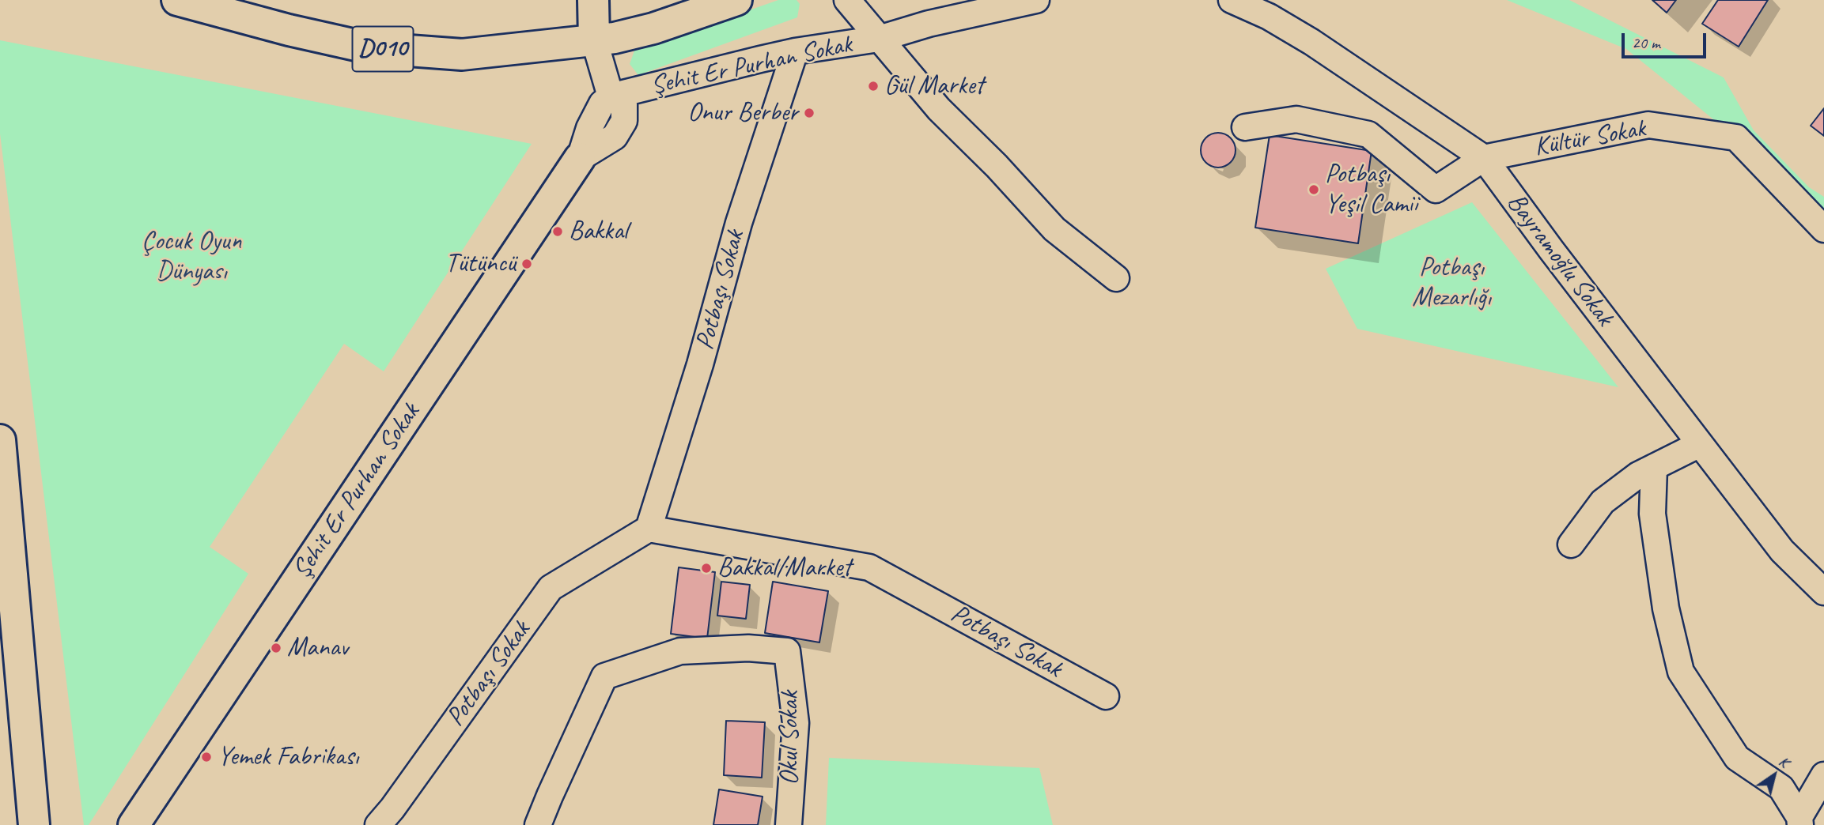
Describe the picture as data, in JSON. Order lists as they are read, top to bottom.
{
  "streets": {
    "main road": ["D010", "Şehit Er Purhan Sokak"],
    "street": [
      "Kültür Sokak",
      "Bayramoğlu Sokak",
      "Potbaşı Sokak",
      "Okul Sokak"
    ]
  },
  "crossings": [
    ["Şehit Er Purhan Sokak", "Potbaşı Sokak"],
    ["Kültür Sokak", "Bayramoğlu Sokak"]
  ],
  "parks": ["Çocuk Oyun Dünyası", "Potbaşı Mezarlığı"],
  "places": [
    "Gül Market",
    "Onur Berber",
    "Potbaşı Yeşil Camii",
    "Bakkal",
    "Tütüncü",
    "Bakkal/Market",
    "Manav",
    "Yemek Fabrikası"
  ],
  "scale_bar": "20 m",
  "north": "top right"
}
